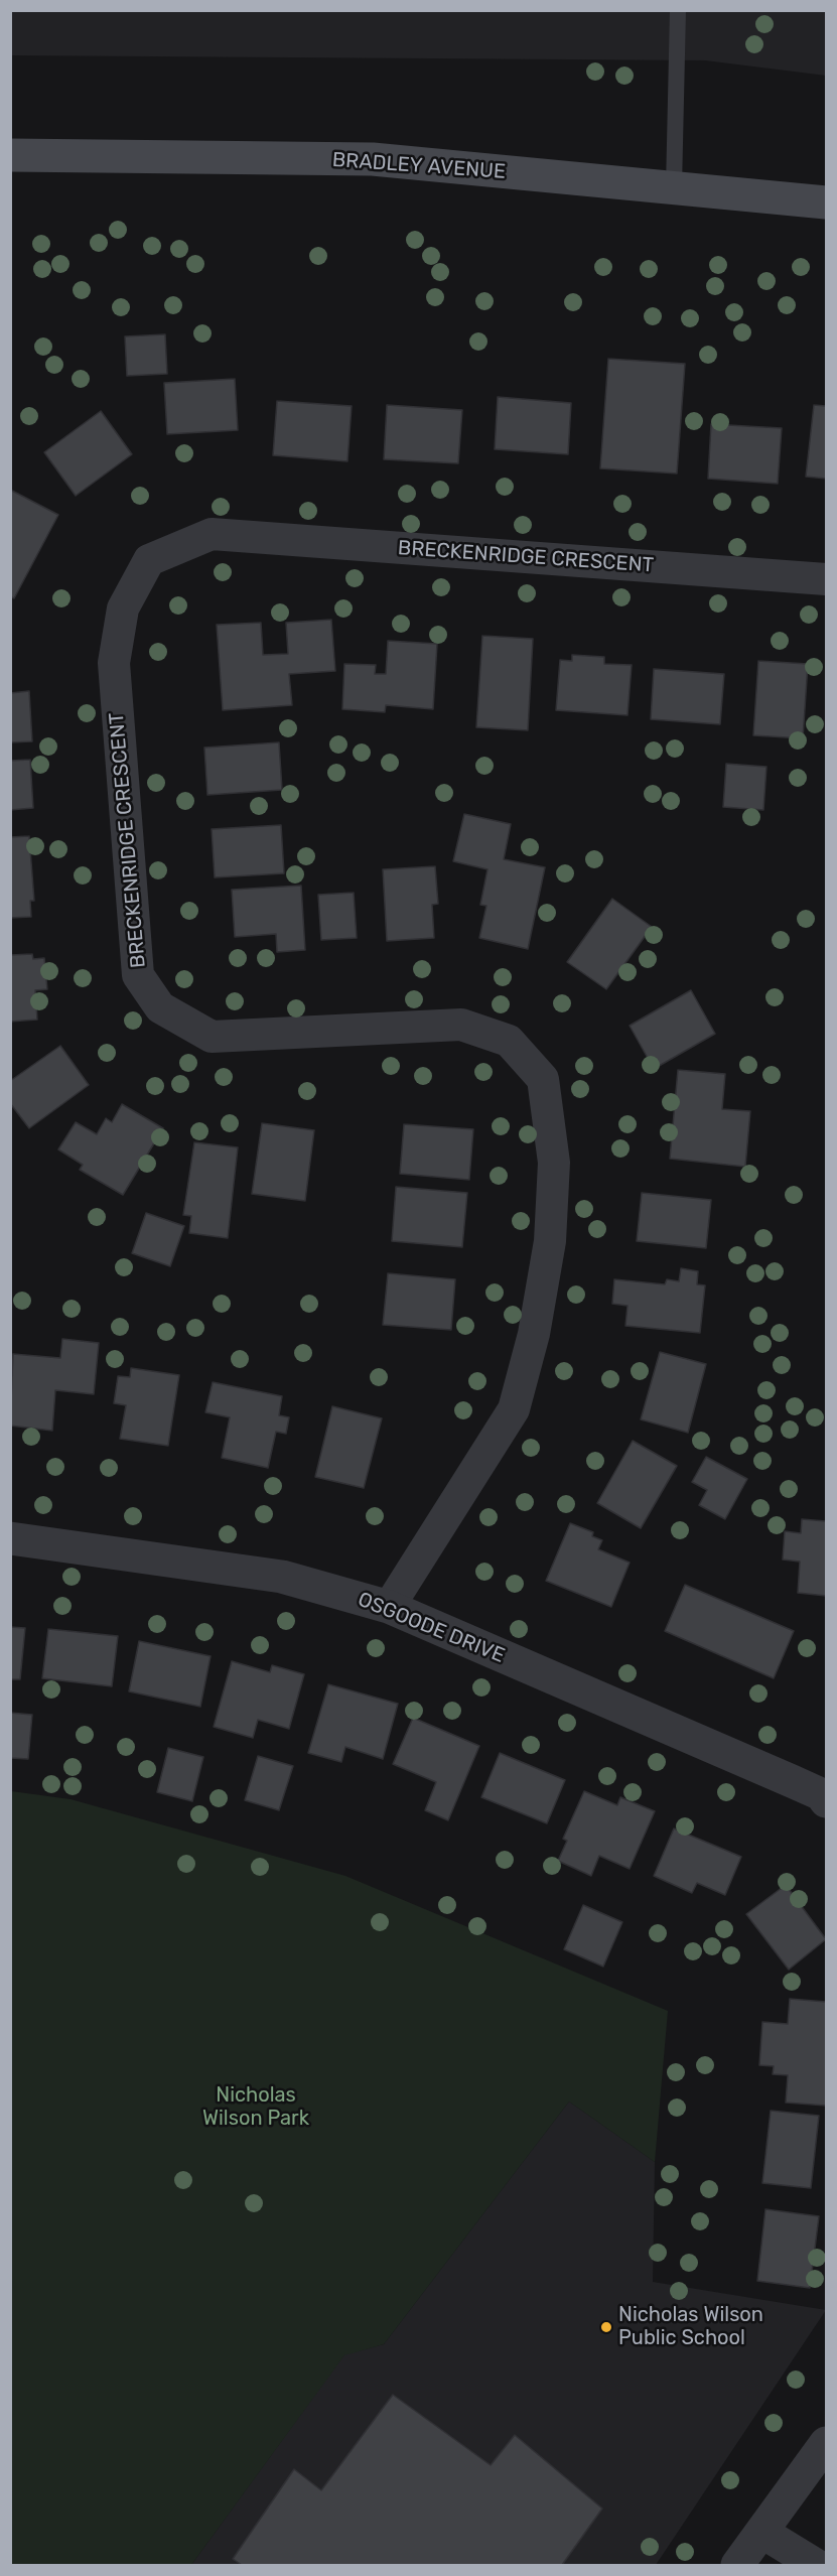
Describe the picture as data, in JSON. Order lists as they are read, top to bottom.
{
  "streets": {
    "main road": ["BRADLEY AVENUE"],
    "street": ["BRECKENRIDGE CRESCENT", "OSGOODE DRIVE"]
  },
  "crossings": [
    ["BRECKENRIDGE CRESCENT", "OSGOODE DRIVE"]
  ],
  "parks": ["Nicholas Wilson Park"],
  "places": ["Nicholas Wilson Public School"]
}
